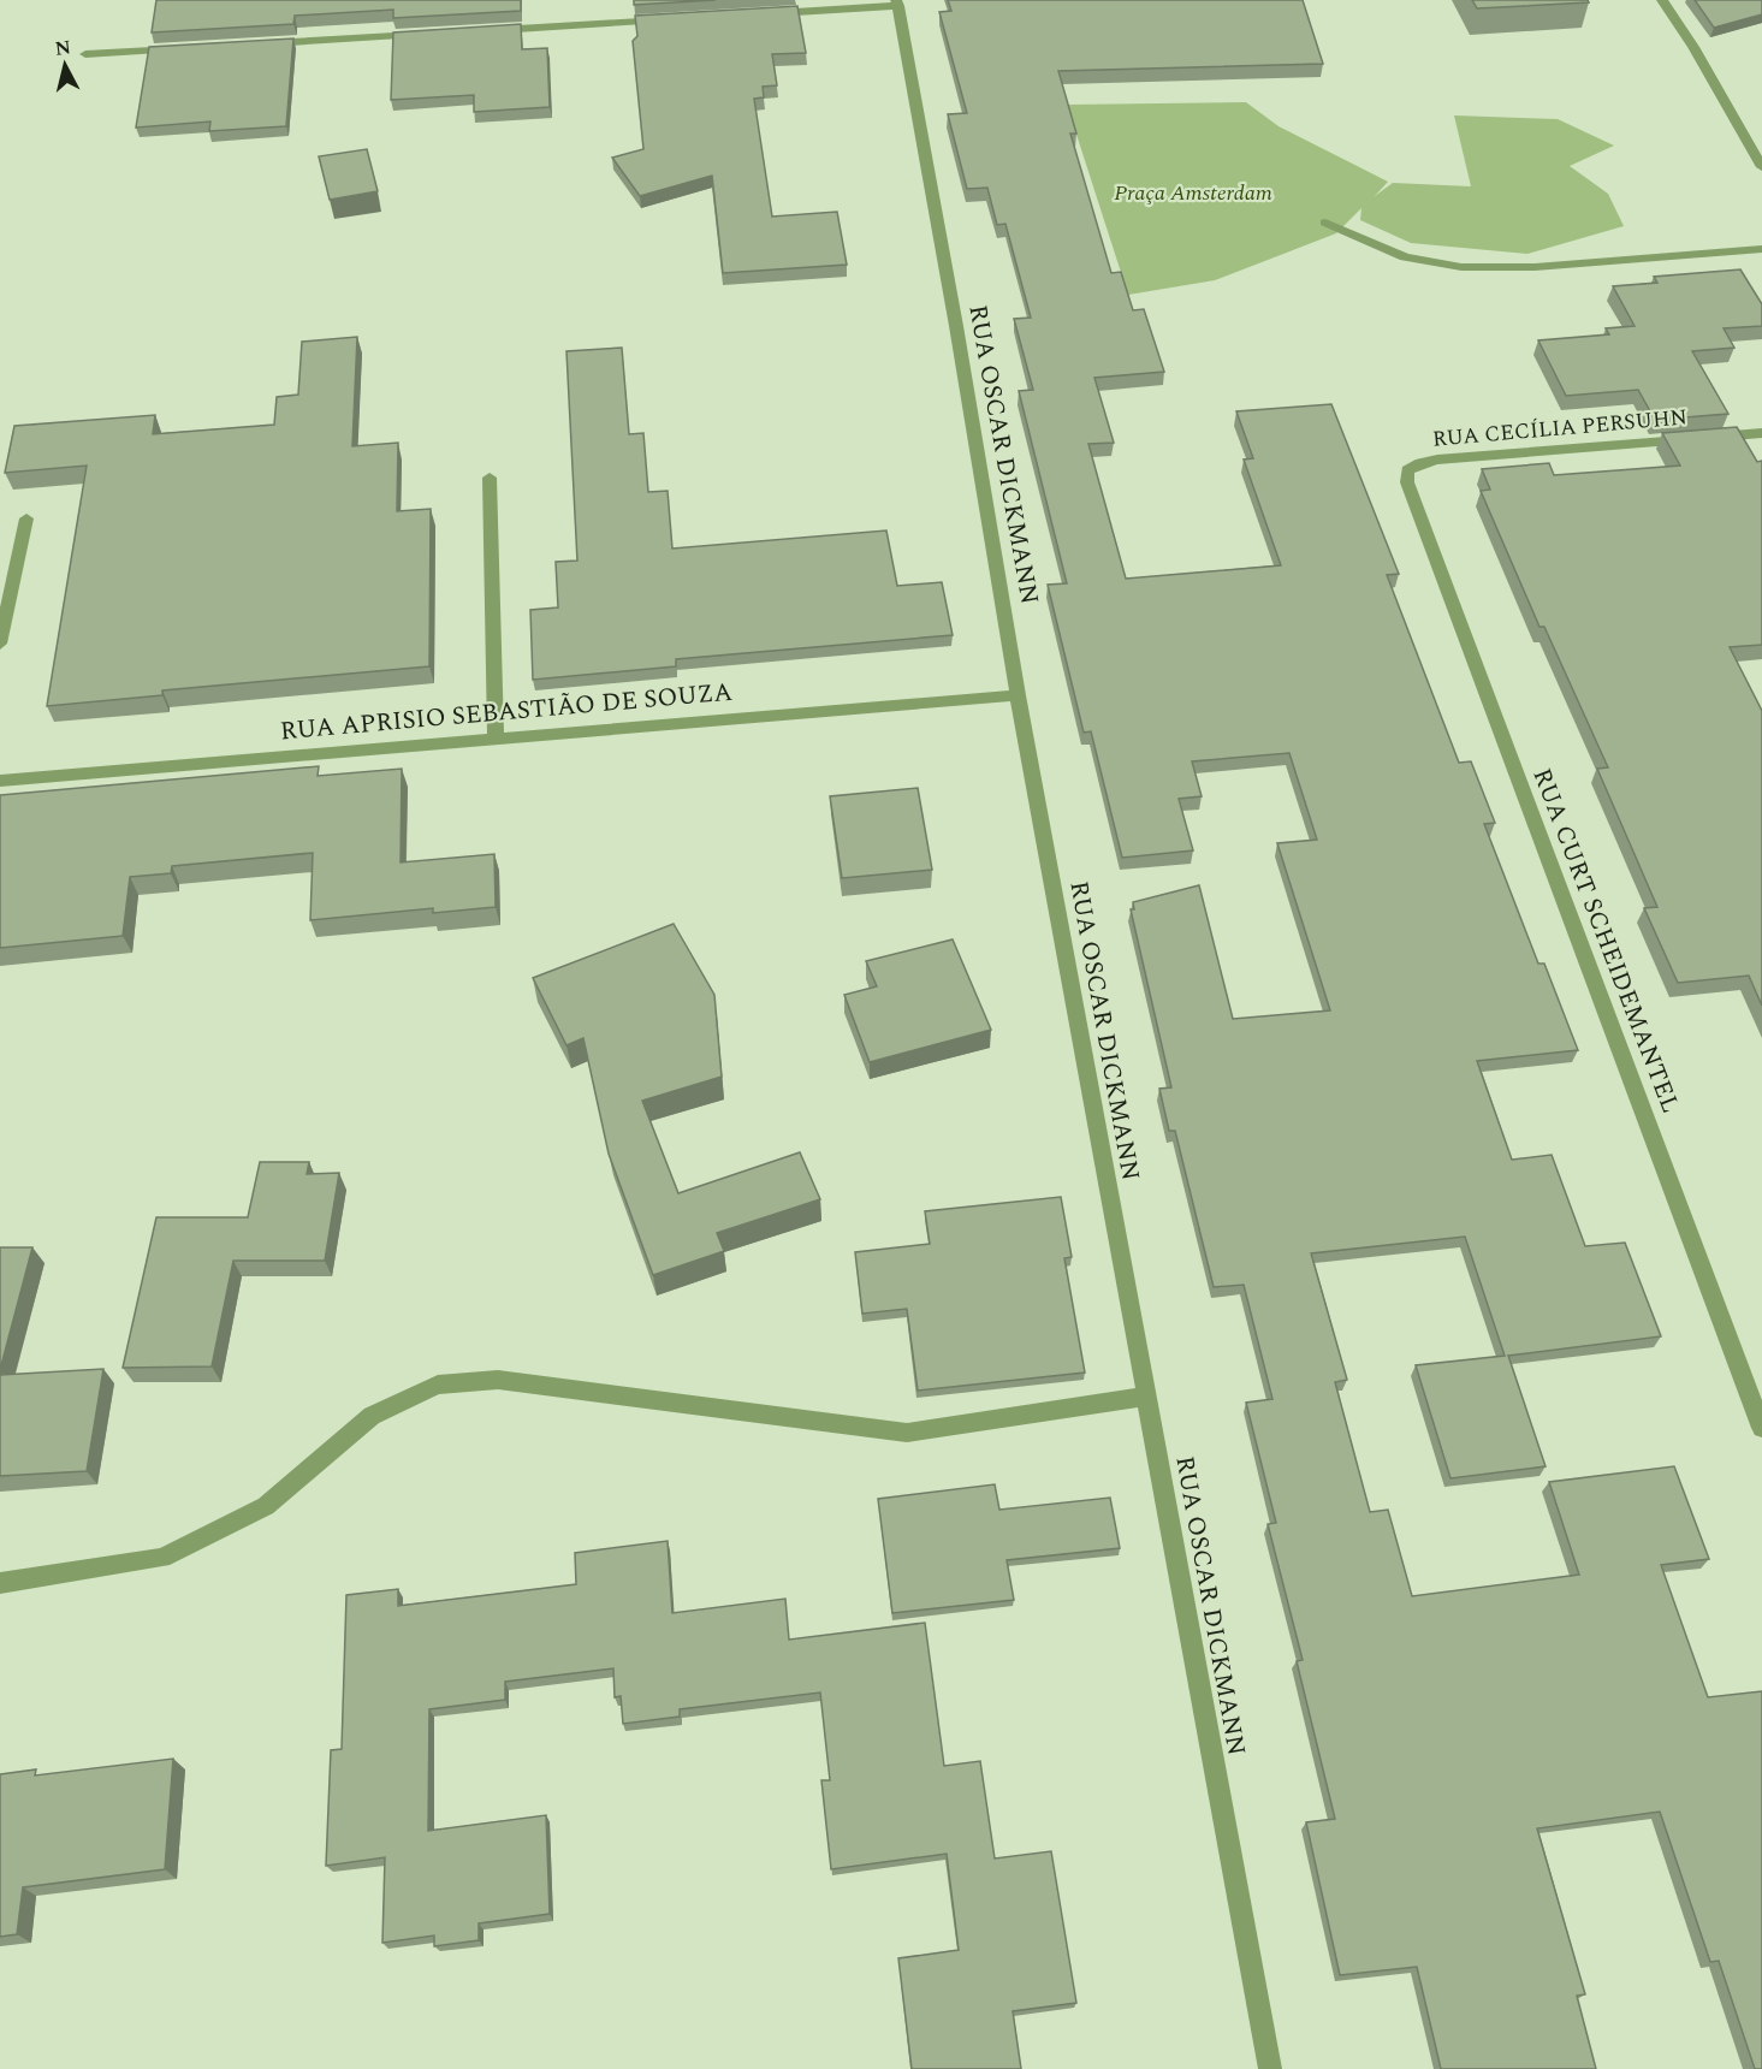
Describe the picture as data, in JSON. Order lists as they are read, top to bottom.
{
  "streets": {
    "street": [
      "RUA CECÍLIA PERSUHN",
      "RUA OSCAR DICKMANN",
      "RUA APRISIO SEBASTIÃO DE SOUZA",
      "RUA CURT SCHEIDEMANTEL"
    ]
  },
  "crossings": [
    ["RUA CECÍLIA PERSUHN", "RUA CURT SCHEIDEMANTEL"],
    ["RUA OSCAR DICKMANN", "RUA APRISIO SEBASTIÃO DE SOUZA"]
  ],
  "parks": ["Praça Amsterdam"],
  "north": "top"
}
